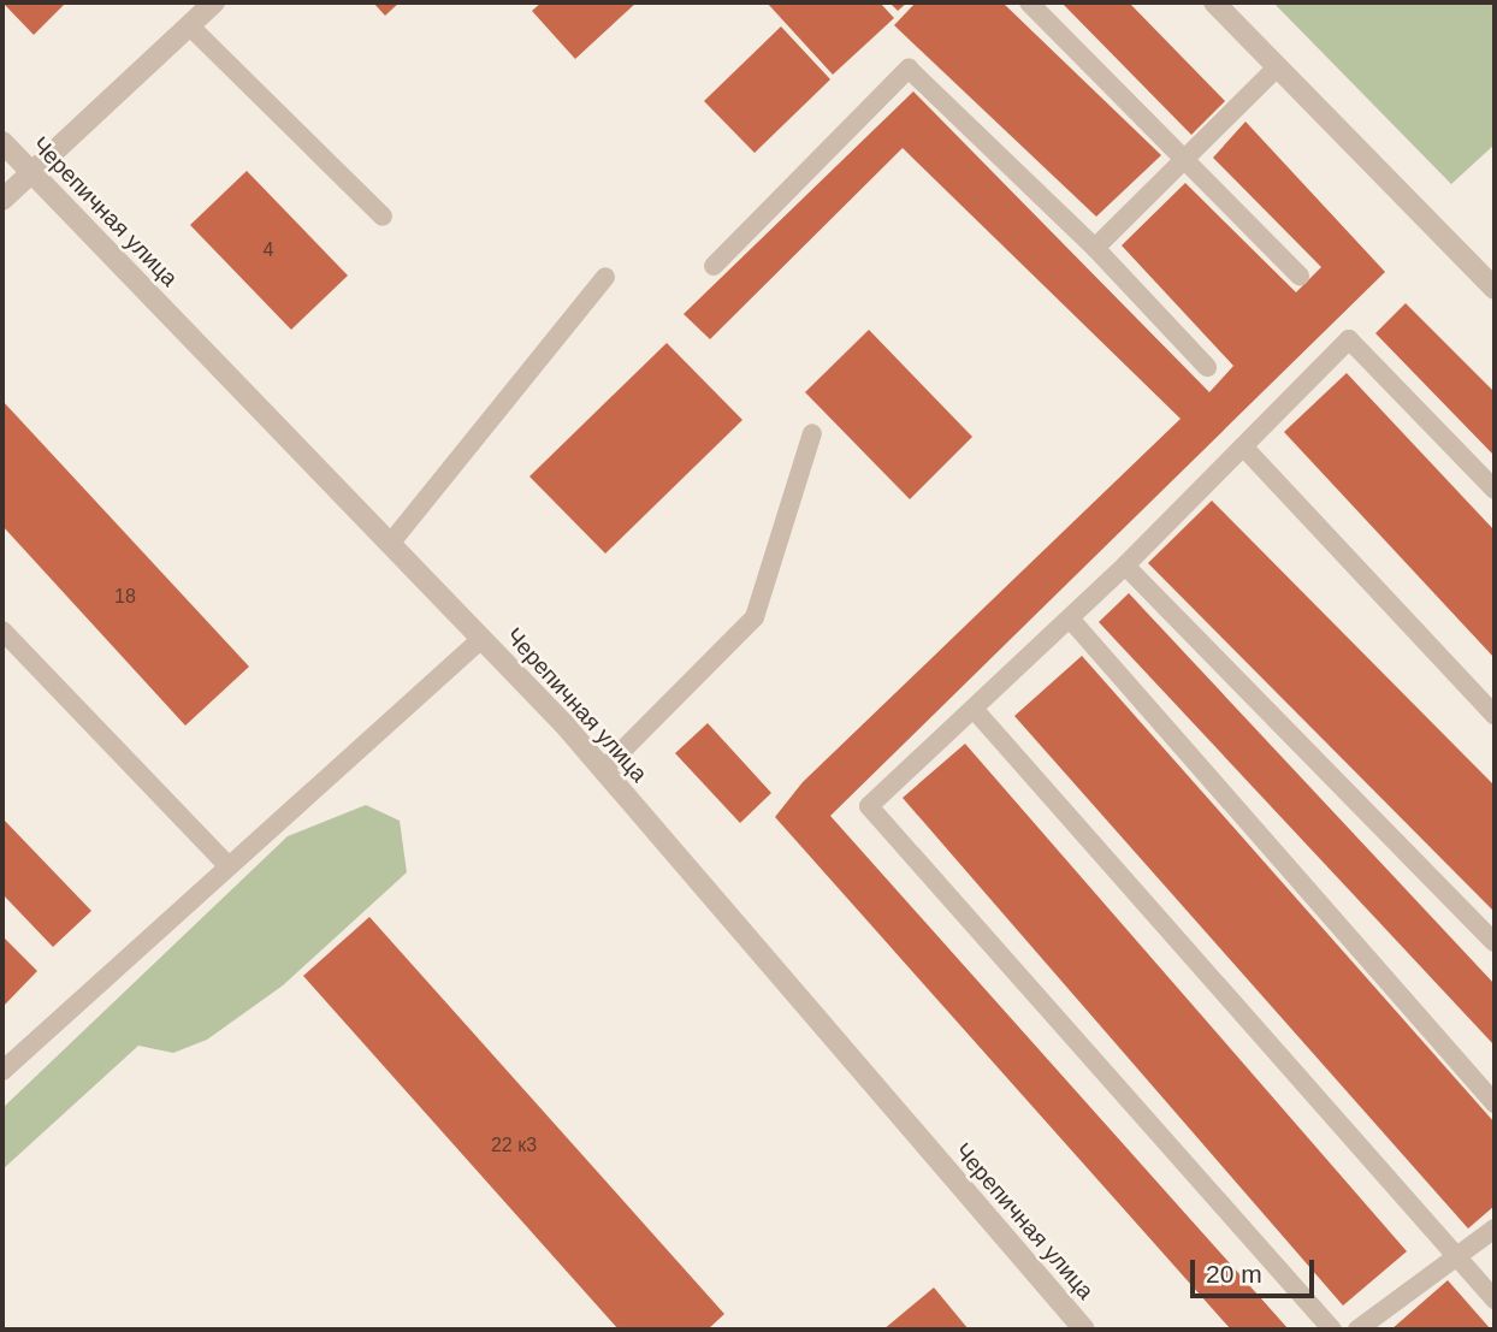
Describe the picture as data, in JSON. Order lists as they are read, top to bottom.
{
  "streets": {
    "street": ["Черепичная улица"]
  },
  "house_numbers": ["4", "18", "22 к3"],
  "scale_bar": "20 m"
}
